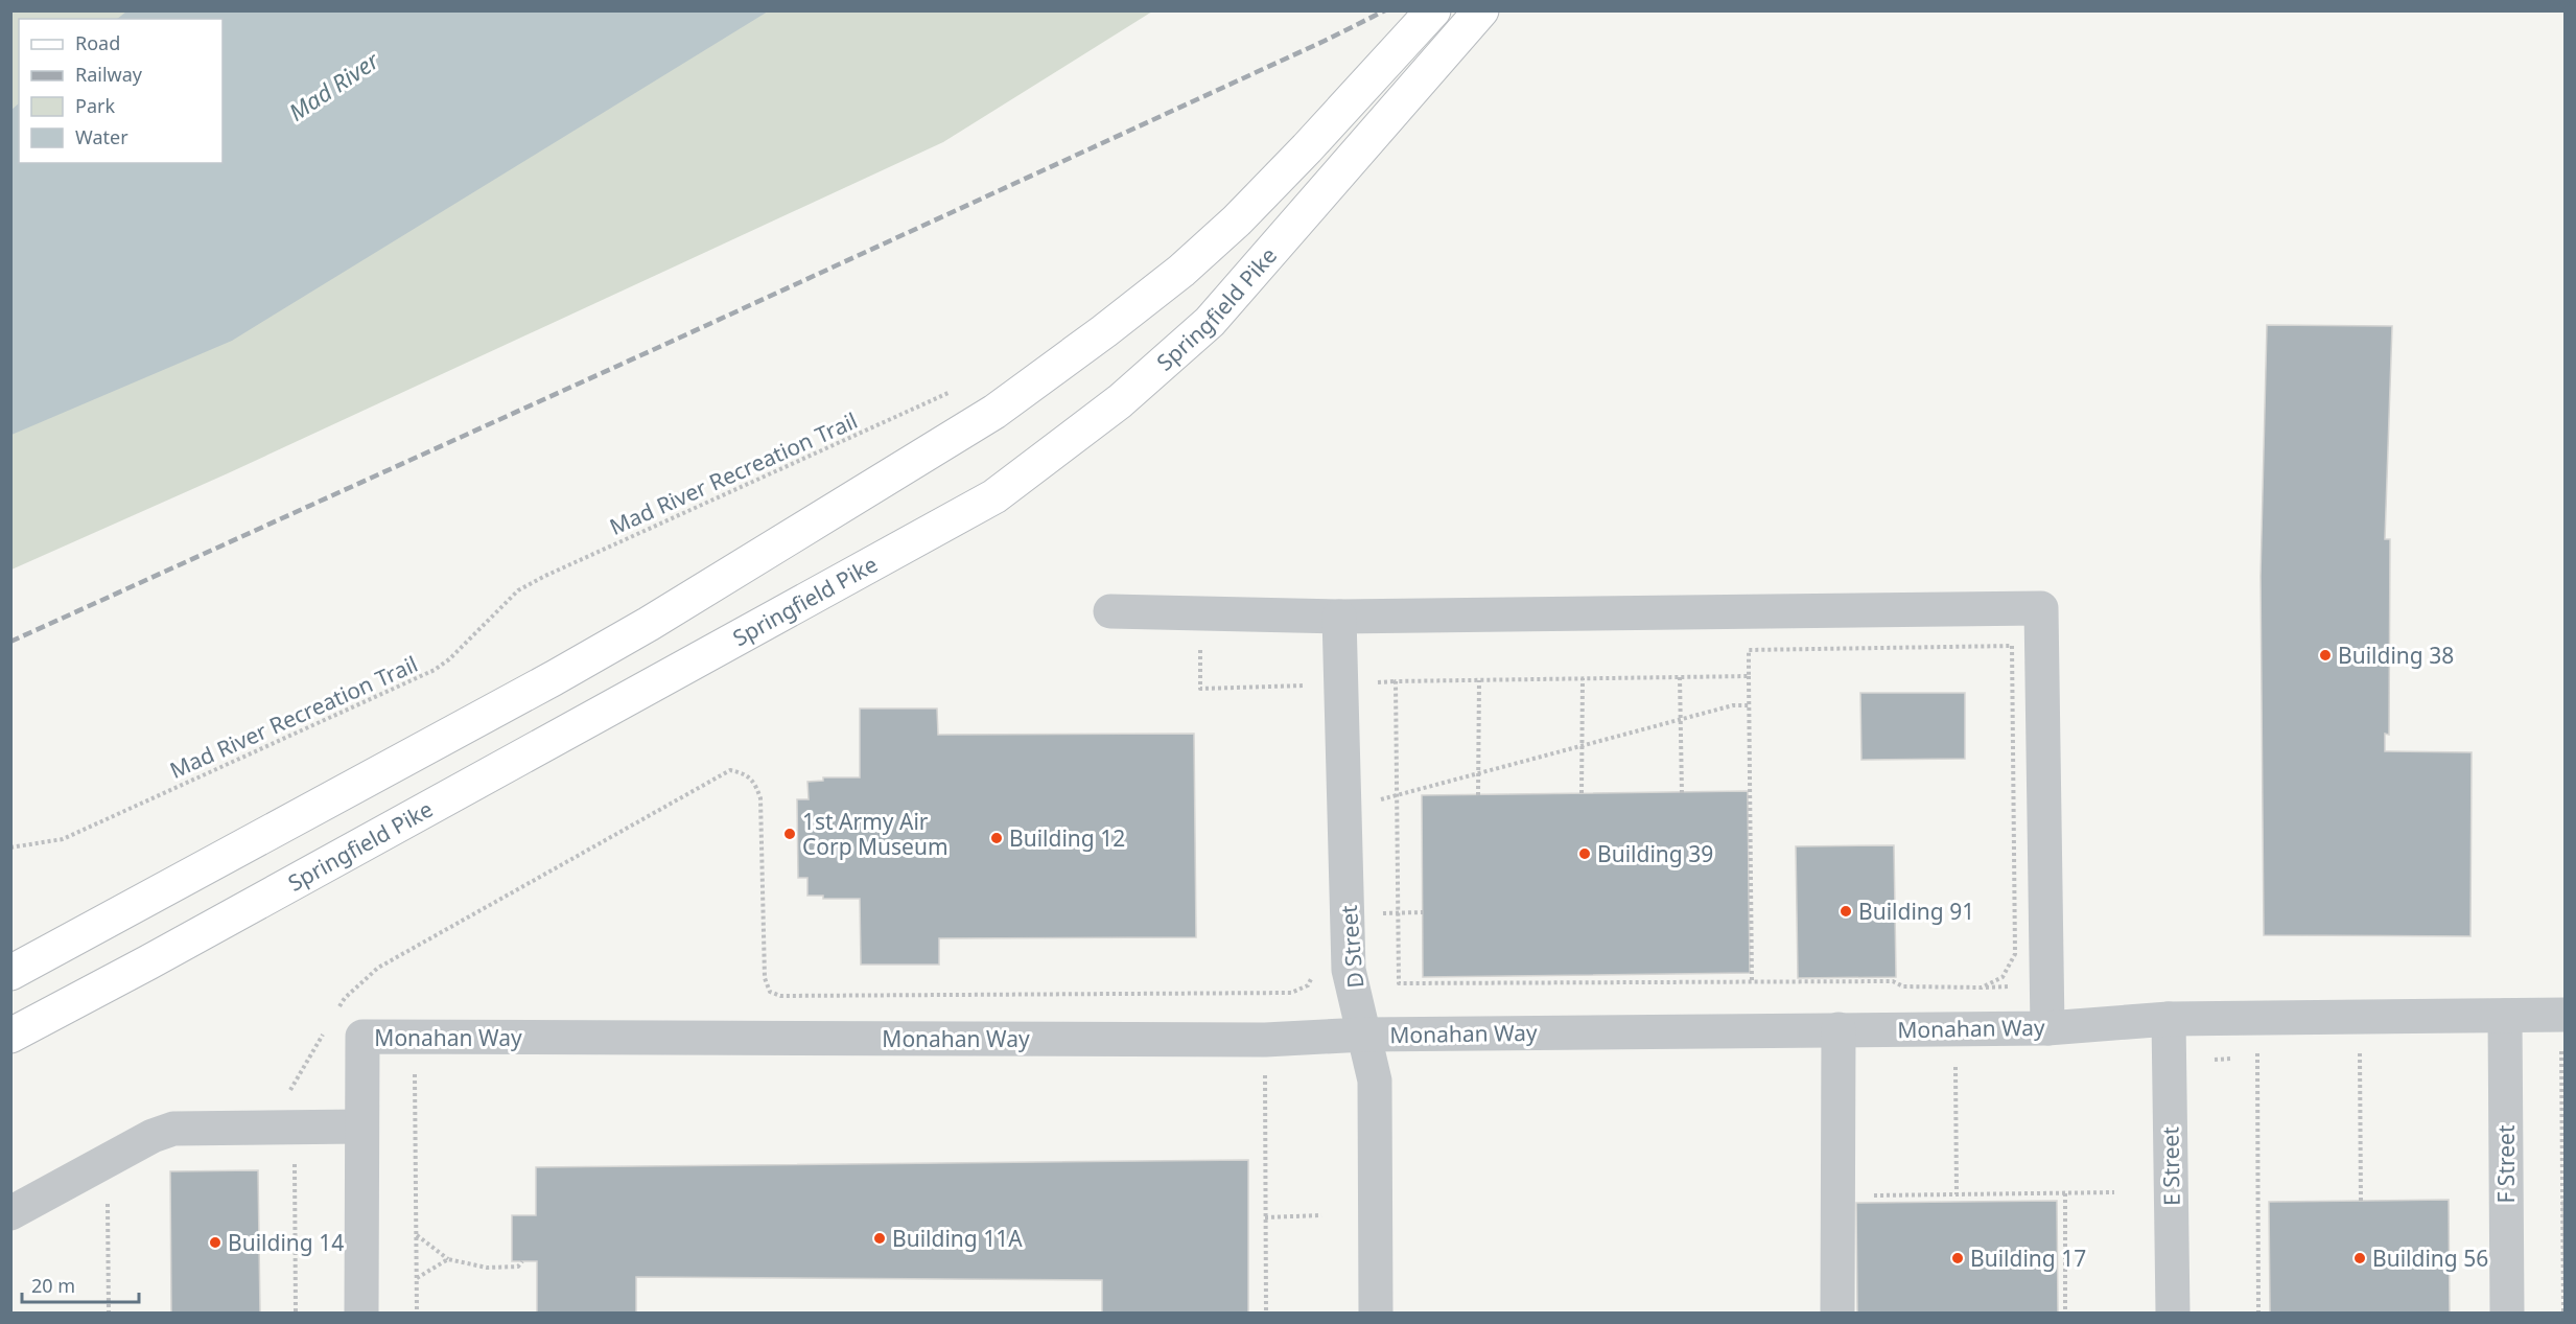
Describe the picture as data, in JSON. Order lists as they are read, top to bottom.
{
  "streets": {
    "main road": ["Springfield Pike"],
    "street": [
      "D Street",
      "Monahan Way",
      "F Street",
      "E Street"
    ],
    "path": ["Mad River Recreation Trail"]
  },
  "crossings": [
    ["D Street", "Monahan Way"],
    ["Monahan Way", "F Street"],
    ["Monahan Way", "E Street"]
  ],
  "water": ["Mad River"],
  "places": [
    "Building 38",
    "1st Army Air Corp Museum",
    "Building 12",
    "Building 39",
    "Building 91",
    "Building 11A",
    "Building 14",
    "Building 17",
    "Building 56"
  ],
  "legend": [
    "Road",
    "Railway",
    "Park",
    "Water"
  ],
  "scale_bar": "20 m"
}
